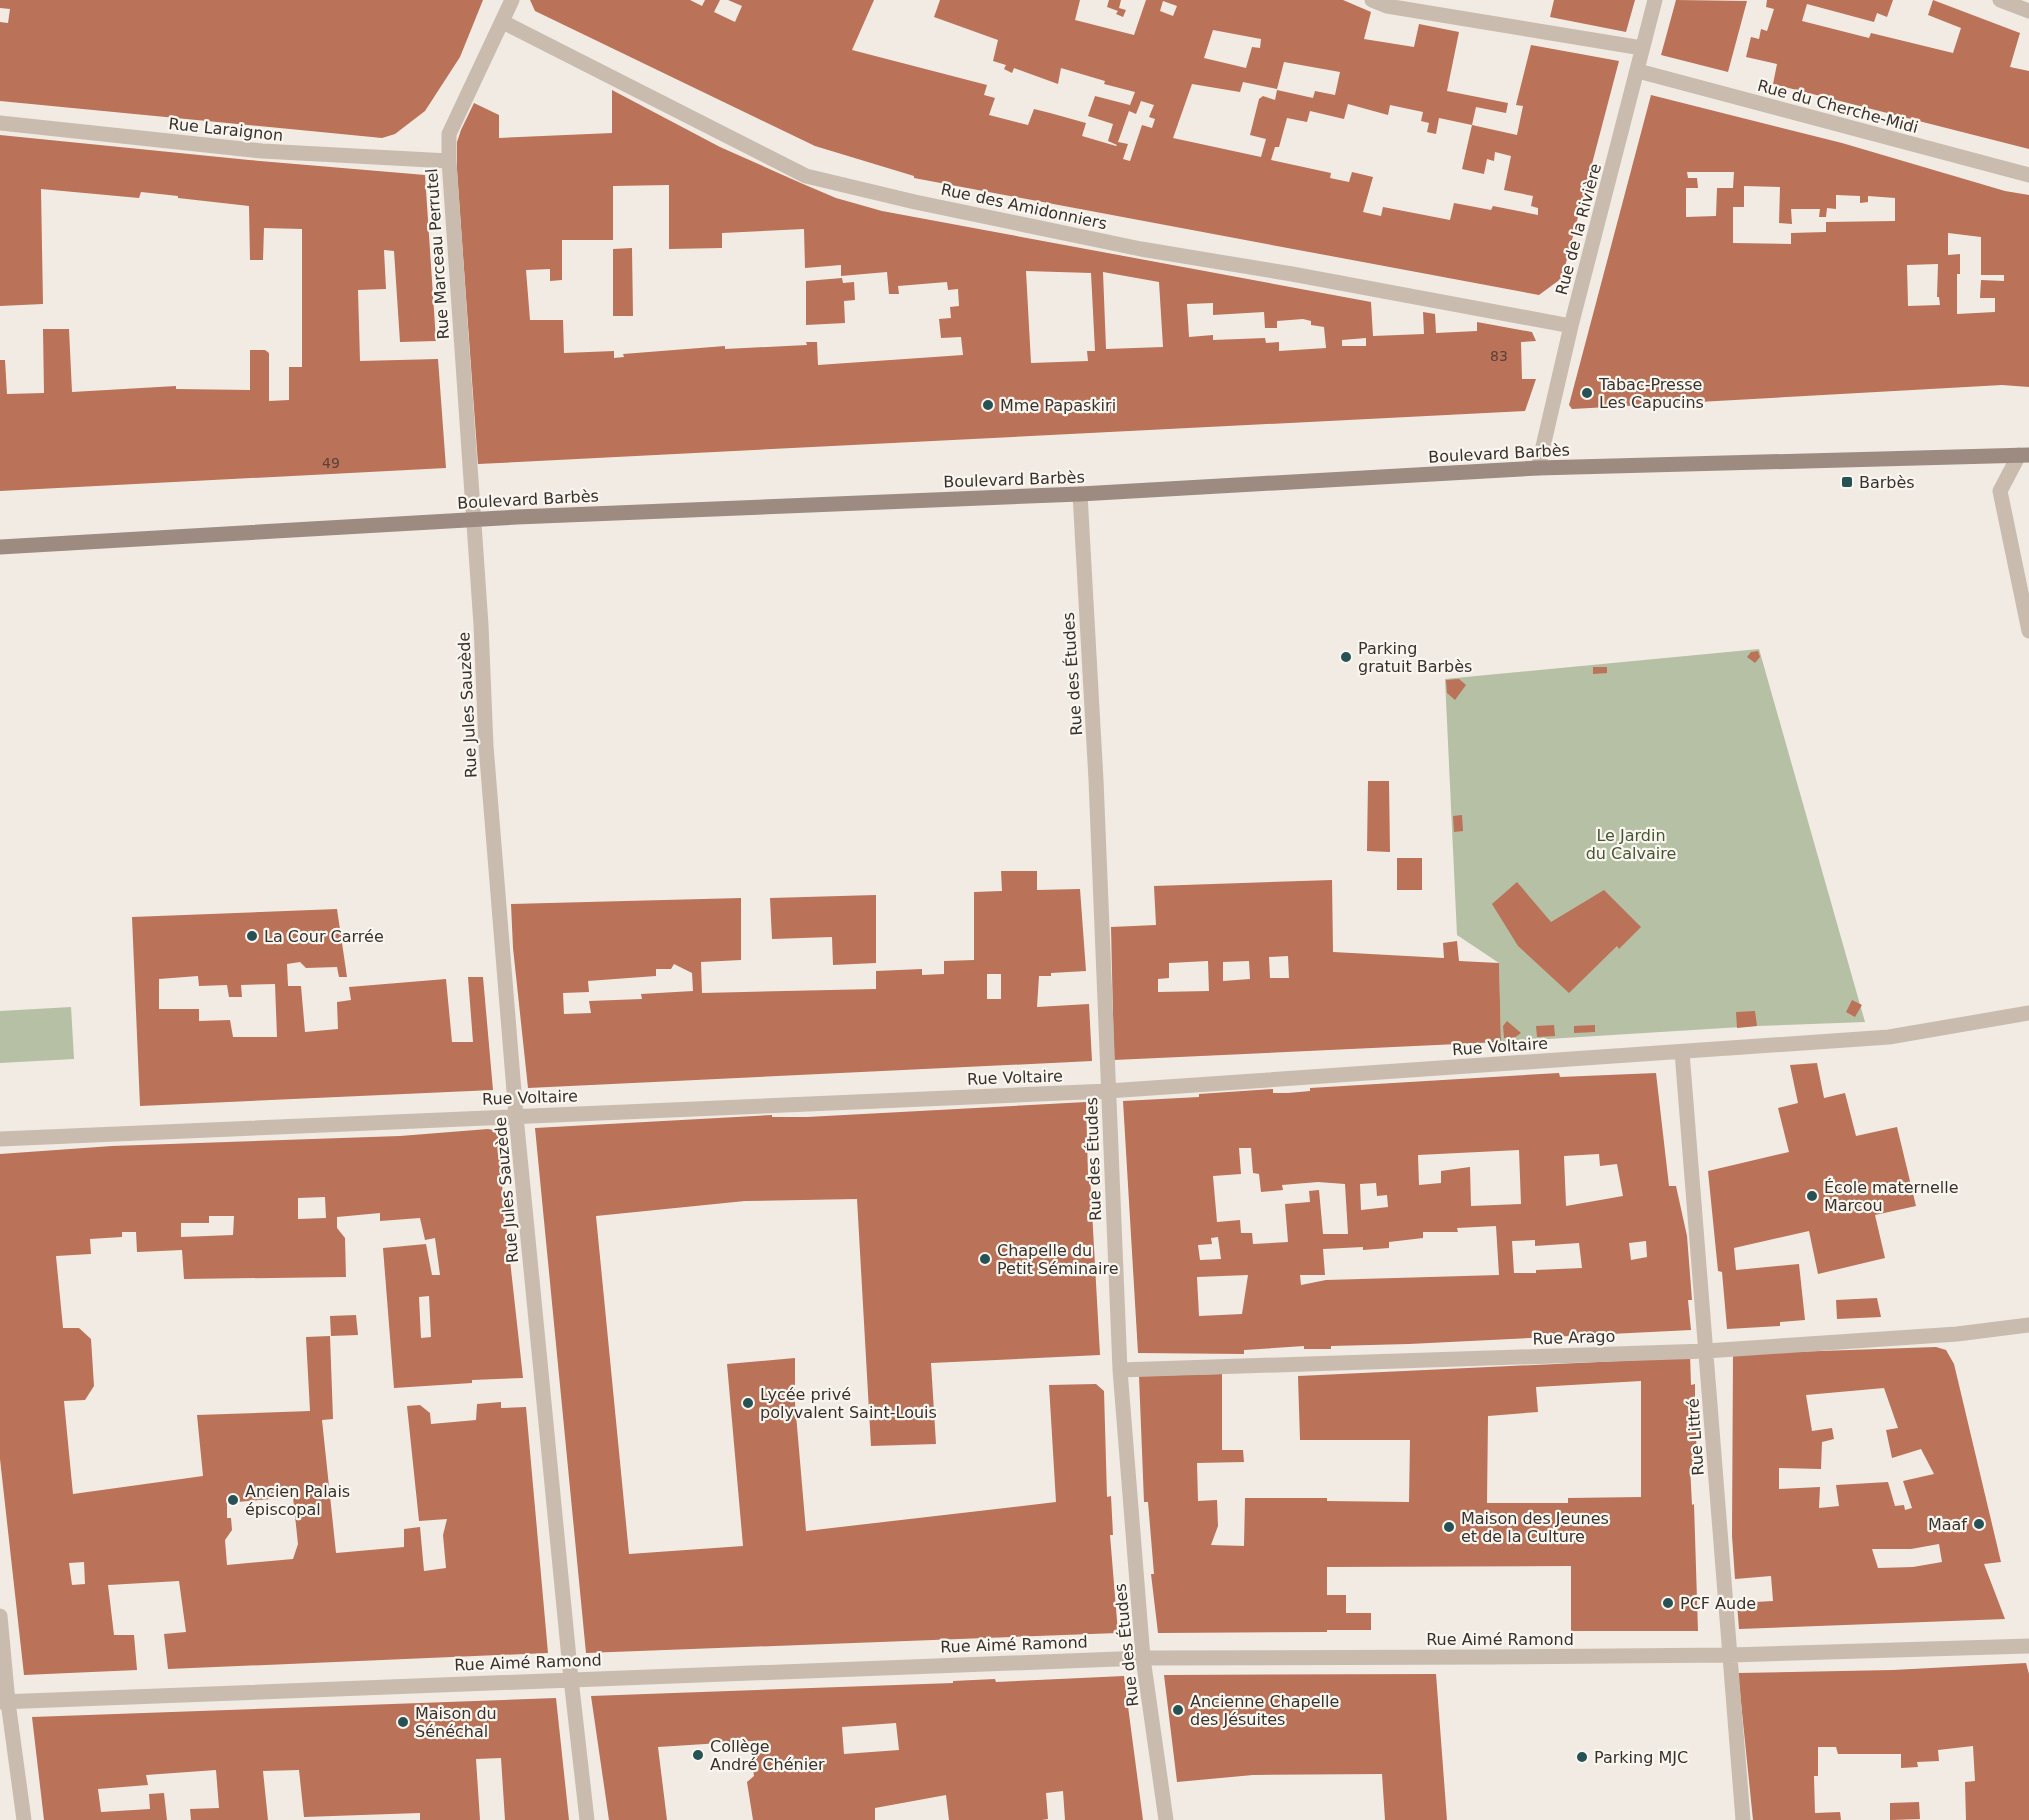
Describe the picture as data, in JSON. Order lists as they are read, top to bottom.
{
  "streets": {
    "main road": ["Boulevard Barbès"],
    "street": [
      "Rue du Cherche-Midi",
      "Rue Laraignon",
      "Rue des Amidonniers",
      "Rue de la Rivière",
      "Rue Marceau Perrutel",
      "Rue des Études",
      "Rue Jules Sauzède",
      "Rue Voltaire",
      "Rue Arago",
      "Rue Littré",
      "Rue Aimé Ramond"
    ]
  },
  "crossings": [
    ["Rue du Cherche-Midi", "Rue de la Rivière"],
    ["Rue Laraignon", "Rue Marceau Perrutel"],
    ["Rue des Amidonniers", "Rue de la Rivière"],
    ["Rue des Amidonniers", "Rue Marceau Perrutel"],
    ["Rue de la Rivière", "Boulevard Barbès"],
    ["Rue Marceau Perrutel", "Boulevard Barbès"],
    ["Rue Marceau Perrutel", "Rue Jules Sauzède"],
    ["Boulevard Barbès", "Rue des Études"],
    ["Boulevard Barbès", "Rue Jules Sauzède"],
    ["Rue des Études", "Rue Voltaire"],
    ["Rue des Études", "Rue Arago"],
    ["Rue des Études", "Rue Aimé Ramond"],
    ["Rue Jules Sauzède", "Rue Voltaire"],
    ["Rue Jules Sauzède", "Rue Aimé Ramond"],
    ["Rue Voltaire", "Rue Littré"],
    ["Rue Arago", "Rue Littré"],
    ["Rue Littré", "Rue Aimé Ramond"]
  ],
  "parks": ["Le Jardin du Calvaire"],
  "places": {
    "other": [
      "Tabac-Presse Les Capucins",
      "Mme Papaskiri",
      "Parking gratuit Barbès",
      "La Cour Carrée",
      "École maternelle Marcou",
      "Chapelle du Petit Séminaire",
      "Lycée privé polyvalent Saint-Louis",
      "Ancien Palais épiscopal",
      "Maaf",
      "Maison des Jeunes et de la Culture",
      "PCF Aude",
      "Ancienne Chapelle des Jésuites",
      "Maison du Sénéchal",
      "Collège André Chénier",
      "Parking MJC"
    ],
    "transit": ["Barbès"]
  },
  "house_numbers": ["83", "49"]
}
